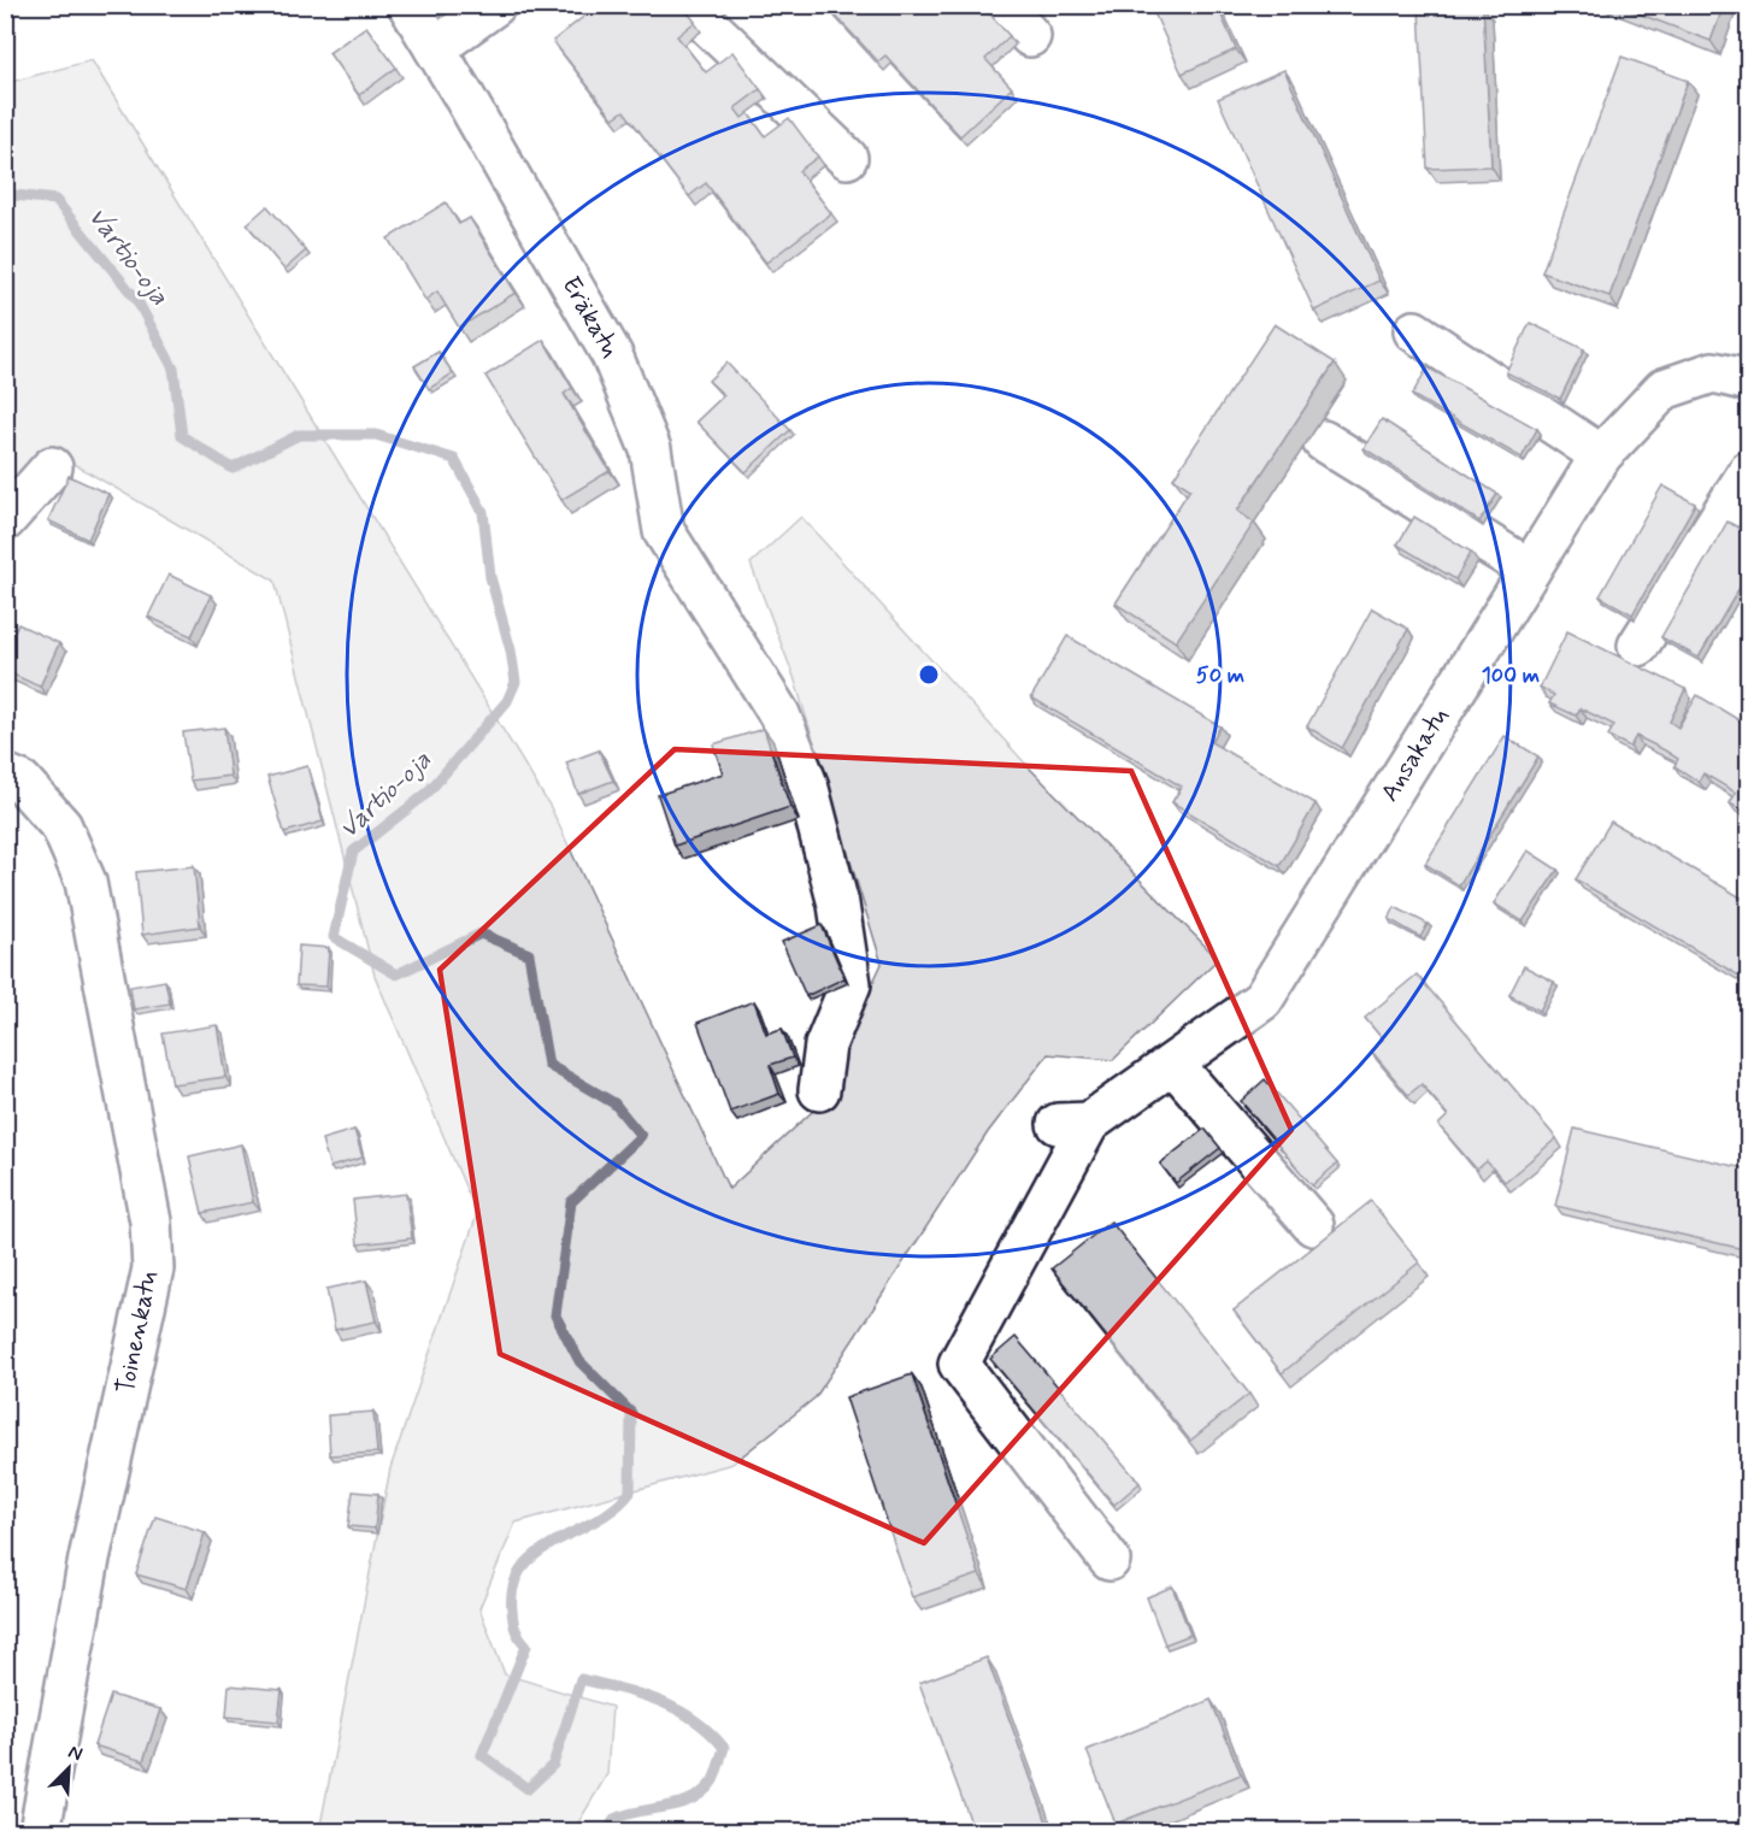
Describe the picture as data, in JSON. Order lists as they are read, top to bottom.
{
  "streets": {
    "street": ["Eräkatu", "Ansakatu", "Toinenkatu"]
  },
  "water": ["Vartio-oja"],
  "north": "top right",
  "rings": ["50 m", "100 m"]
}
